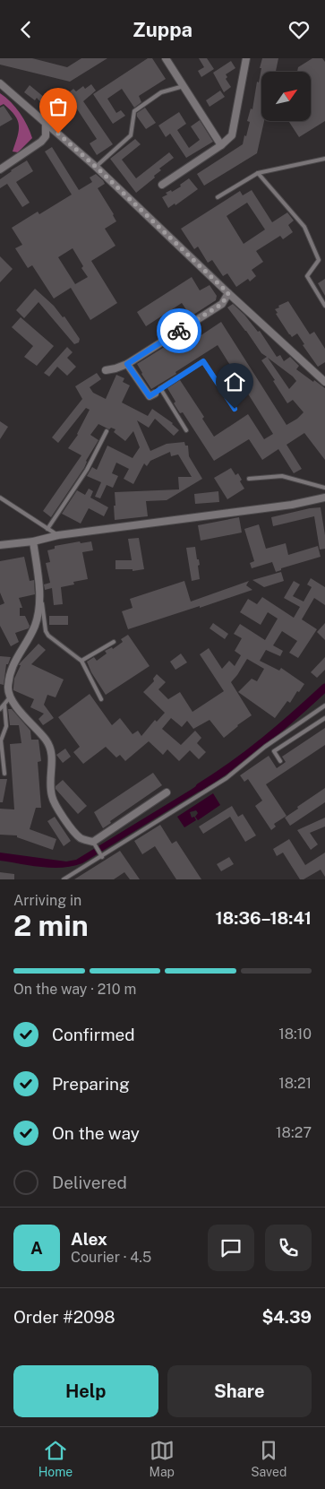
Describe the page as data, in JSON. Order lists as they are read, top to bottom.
{
  "north": "top right",
  "page": {
    "header": "Zuppa",
    "heading": ["2 min", "Arriving in", "18:36–18:41"],
    "panel": [
      "Alex",
      "Courier · 4.5",
      "Order #2098",
      "$4.39"
    ],
    "bar": "On the way · 210 m",
    "list": [
      ["Confirmed", "18:10"],
      ["Preparing", "18:21"],
      ["On the way", "18:27"],
      "Delivered"
    ],
    "round": "A",
    "buttons": ["Help", "Share"],
    "tabs": ["Home", "Map", "Saved"]
  }
}
